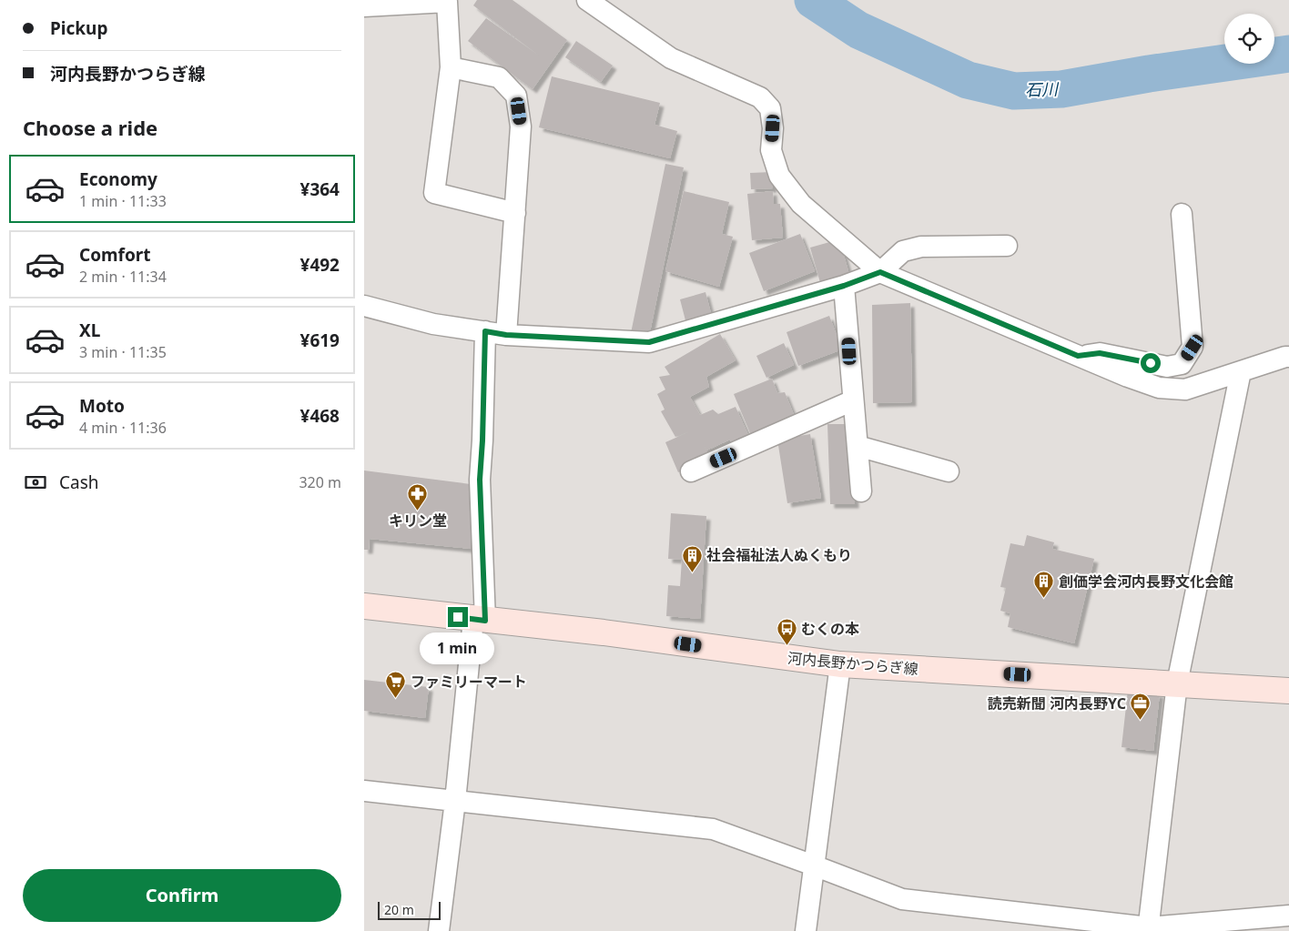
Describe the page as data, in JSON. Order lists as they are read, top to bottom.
{
  "streets": {
    "main road": ["河内長野かつらぎ線"]
  },
  "water": ["石川"],
  "places": {
    "pharmacy": ["キリン堂"],
    "building": ["社会福祉法人ぬくもり", "創価学会河内長野文化会館"],
    "bus stop": ["むくの本"],
    "supermarket": ["ファミリーマート"],
    "office": ["読売新聞 河内長野YC"]
  },
  "scale_bar": "20 m",
  "page": {
    "banner": ["Pickup", "河内長野かつらぎ線"],
    "heading": "Choose a ride",
    "list": [
      {
        "name": "Economy",
        "note": "1 min · 11:33",
        "value": "¥364"
      },
      {
        "name": "Comfort",
        "note": "2 min · 11:34",
        "value": "¥492"
      },
      {
        "name": "XL",
        "note": "3 min · 11:35",
        "value": "¥619"
      },
      {
        "name": "Moto",
        "note": "4 min · 11:36",
        "value": "¥468"
      }
    ],
    "pay": ["Cash", "320 m"],
    "bubble": "1 min",
    "buttons": "Confirm",
    "scale": "20 m"
  }
}
